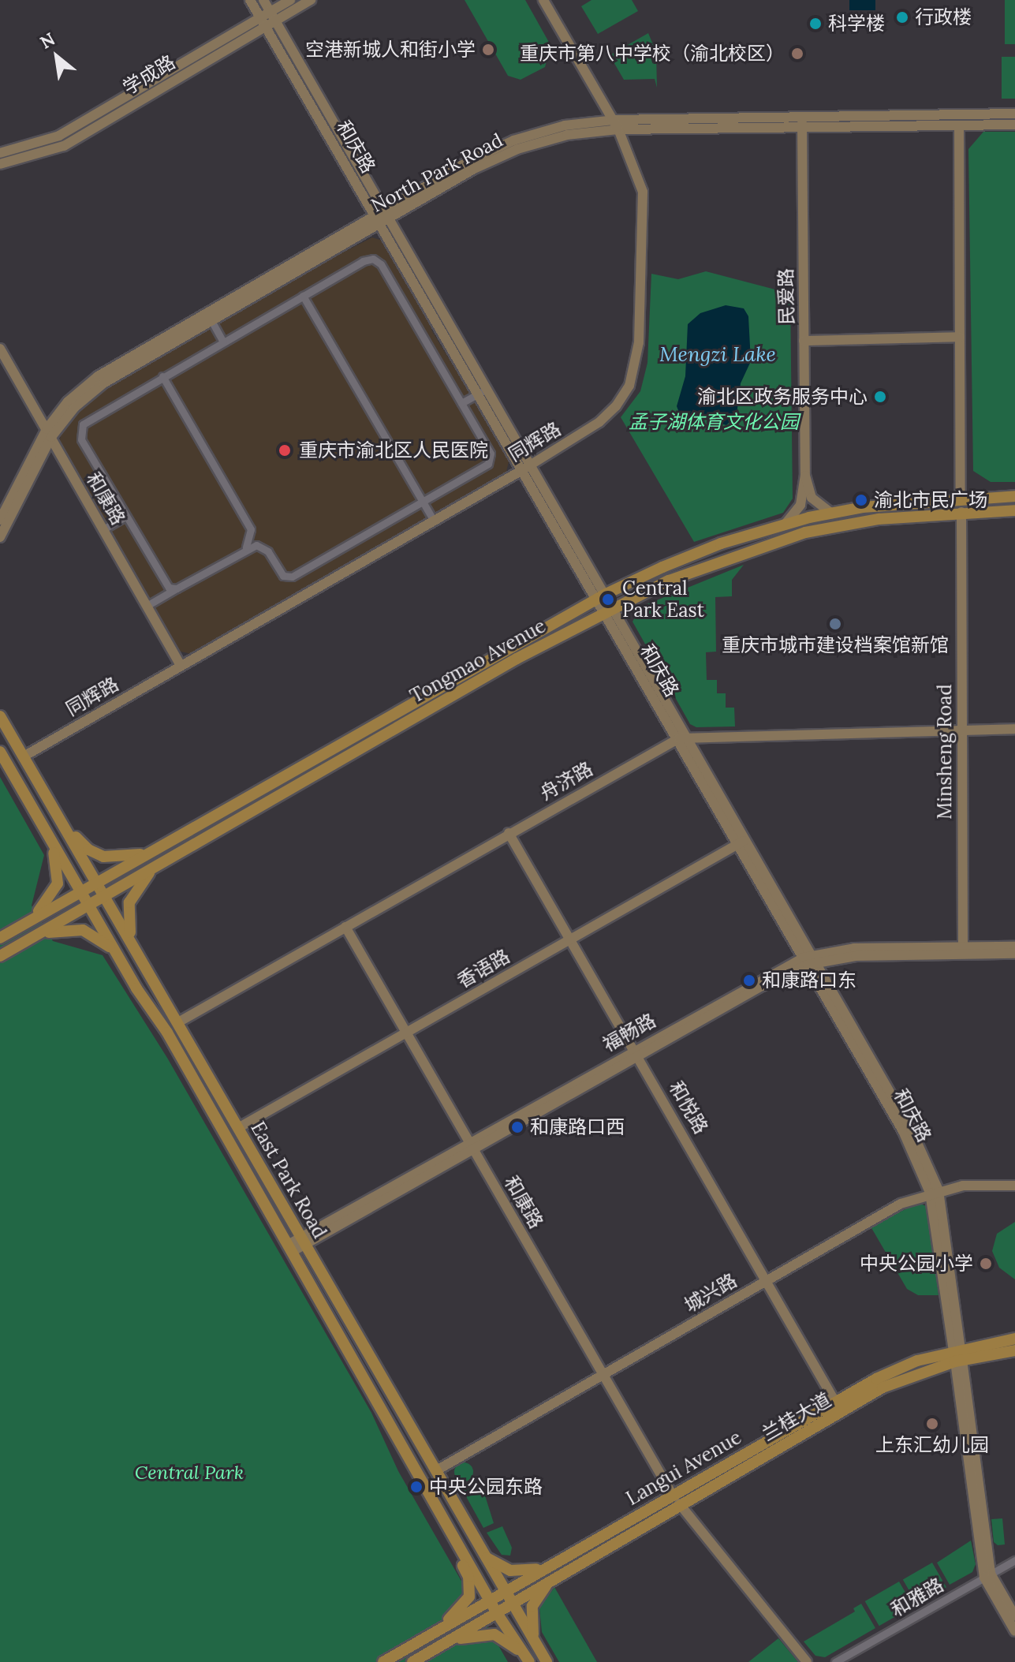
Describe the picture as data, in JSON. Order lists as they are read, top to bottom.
{
  "streets": {
    "main road": [
      "Tongmao Avenue",
      "East Park Road",
      "兰桂大道",
      "Langui Avenue"
    ],
    "street": [
      "学成路",
      "和庆路",
      "North Park Road",
      "民爱路",
      "同辉路",
      "和康路",
      "Minsheng Road",
      "舟济路",
      "香语路",
      "福畅路",
      "和悦路",
      "城兴路",
      "和雅路"
    ]
  },
  "crossings": [
    ["学成路", "和庆路"],
    ["和庆路", "North Park Road"],
    ["和庆路", "同辉路"],
    ["和庆路", "Tongmao Avenue"],
    ["和庆路", "舟济路"],
    ["和庆路", "香语路"],
    ["和庆路", "福畅路"],
    ["和庆路", "城兴路"],
    ["和庆路", "兰桂大道"],
    ["和庆路", "Langui Avenue"],
    ["和庆路", "和雅路"],
    ["North Park Road", "民爱路"],
    ["North Park Road", "同辉路"],
    ["North Park Road", "和康路"],
    ["同辉路", "和康路"],
    ["同辉路", "East Park Road"],
    ["和康路", "舟济路"],
    ["和康路", "香语路"],
    ["和康路", "福畅路"],
    ["和康路", "城兴路"],
    ["和康路", "兰桂大道"],
    ["和康路", "Langui Avenue"],
    ["Tongmao Avenue", "Minsheng Road"],
    ["Tongmao Avenue", "East Park Road"],
    ["Minsheng Road", "舟济路"],
    ["Minsheng Road", "福畅路"],
    ["舟济路", "和悦路"],
    ["舟济路", "East Park Road"],
    ["香语路", "和悦路"],
    ["香语路", "East Park Road"],
    ["福畅路", "和悦路"],
    ["福畅路", "East Park Road"],
    ["和悦路", "城兴路"],
    ["和悦路", "Langui Avenue"],
    ["East Park Road", "城兴路"],
    ["East Park Road", "Langui Avenue"],
    ["兰桂大道", "Langui Avenue"]
  ],
  "water": ["Mengzi Lake"],
  "parks": ["孟子湖体育文化公园", "Central Park"],
  "places": [
    "行政楼",
    "科学楼",
    "空港新城人和街小学",
    "重庆市第八中学校（渝北校区）",
    "渝北区政务服务中心",
    "重庆市渝北区人民医院",
    "渝北市民广场",
    "Central Park East",
    "重庆市城市建设档案馆新馆",
    "和康路口东",
    "和康路口西",
    "中央公园小学",
    "上东汇幼儿园",
    "中央公园东路"
  ],
  "north": "top left"
}
